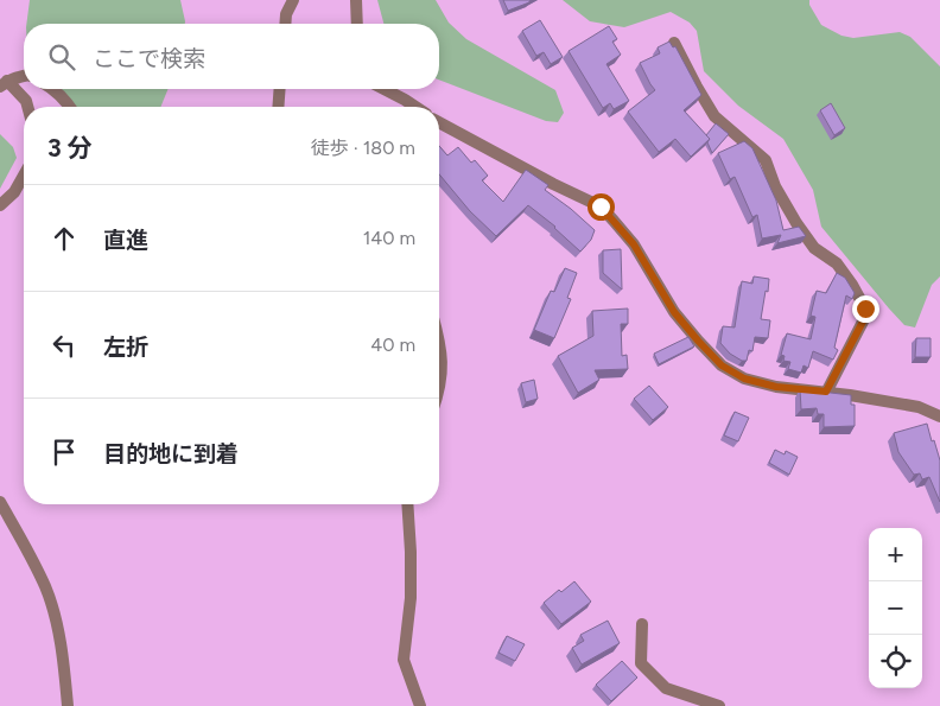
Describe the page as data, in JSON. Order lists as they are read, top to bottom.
{
  "page": {
    "search": "ここで検索",
    "heading": ["3 分", "徒歩 · 180 m"],
    "list": [
      ["直進", "140 m"],
      ["左折", "40 m"],
      "目的地に到着"
    ],
    "map_buttons": ["+", "−"]
  }
}
